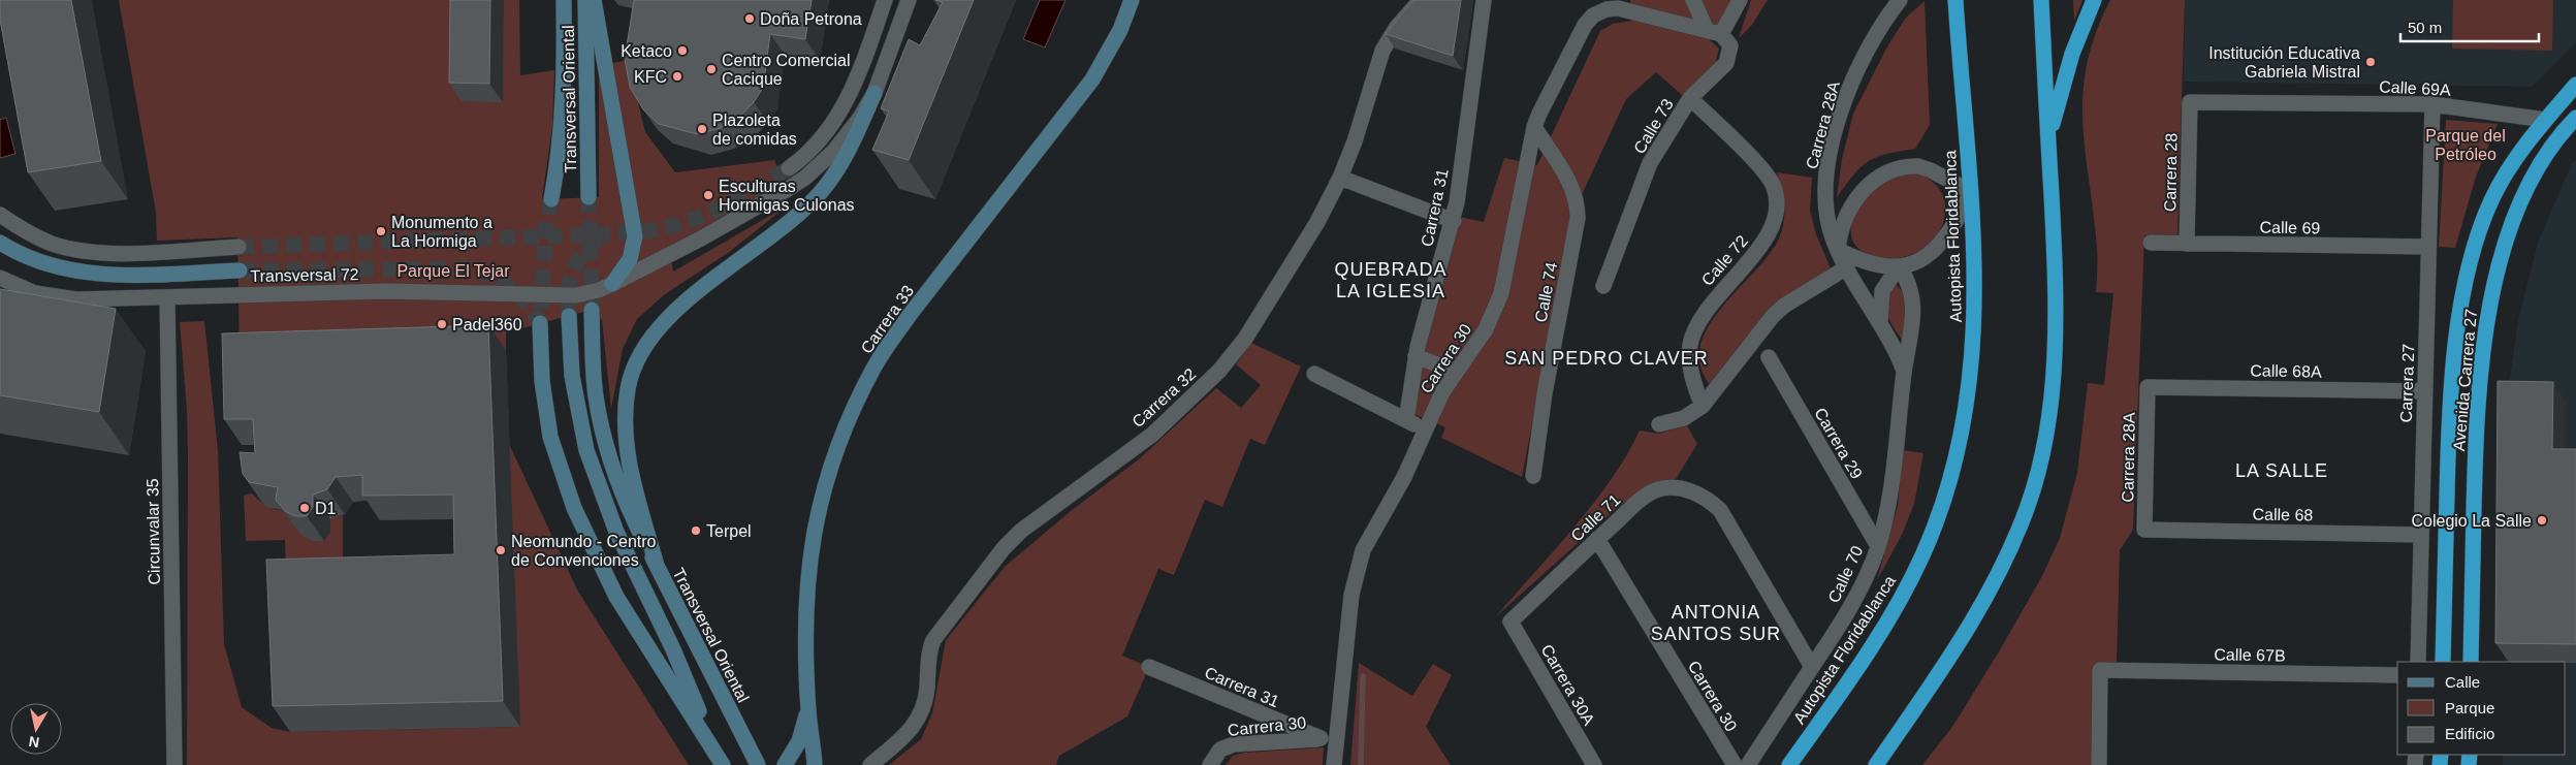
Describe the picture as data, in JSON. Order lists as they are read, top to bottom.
{
  "streets": {
    "highway": ["Autopista Floridablanca", "Avenida Carrera 27"],
    "main road": ["Transversal Oriental", "Carrera 33"],
    "street": [
      "Calle 69A",
      "Carrera 28A",
      "Calle 73",
      "Carrera 28",
      "Carrera 31",
      "Calle 69",
      "Calle 72",
      "Transversal 72",
      "Calle 74",
      "Carrera 30",
      "Calle 68A",
      "Carrera 27",
      "Carrera 32",
      "Carrera 29",
      "Calle 68",
      "Calle 71",
      "Circunvalar 35",
      "Calle 70",
      "Calle 67B",
      "Carrera 30A"
    ]
  },
  "crossings": [
    ["Calle 69A", "Carrera 28"],
    ["Calle 69A", "Avenida Carrera 27"],
    ["Calle 69A", "Carrera 27"],
    ["Carrera 28A", "Autopista Floridablanca"],
    ["Carrera 28A", "Calle 68A"],
    ["Carrera 28A", "Calle 68"],
    ["Carrera 28A", "Calle 70"],
    ["Calle 73", "Calle 72"],
    ["Calle 73", "Carrera 30"],
    ["Carrera 28", "Calle 69"],
    ["Carrera 31", "Carrera 30"],
    ["Calle 69", "Carrera 27"],
    ["Autopista Floridablanca", "Calle 70"],
    ["Transversal 72", "Circunvalar 35"],
    ["Calle 74", "Carrera 30"],
    ["Carrera 30", "Calle 71"],
    ["Calle 68A", "Carrera 27"],
    ["Carrera 27", "Calle 68"],
    ["Carrera 29", "Calle 70"],
    ["Calle 71", "Calle 70"],
    ["Calle 71", "Carrera 30A"]
  ],
  "districts": [
    "QUEBRADA LA IGLESIA",
    "SAN PEDRO CLAVER",
    "LA SALLE",
    "ANTONIA SANTOS SUR"
  ],
  "parks": ["Parque del Petróleo", "Parque El Tejar"],
  "places": [
    "Doña Petrona",
    "Ketaco",
    "Institución Educativa Gabriela Mistral",
    "Centro Comercial Cacique",
    "KFC",
    "Plazoleta de comidas",
    "Esculturas Hormigas Culonas",
    "Monumento a La Hormiga",
    "Padel360",
    "D1",
    "Colegio La Salle",
    "Terpel",
    "Neomundo - Centro de Convenciones"
  ],
  "legend": ["Calle", "Parque", "Edificio"],
  "scale_bar": "50 m",
  "north": "bottom"
}
